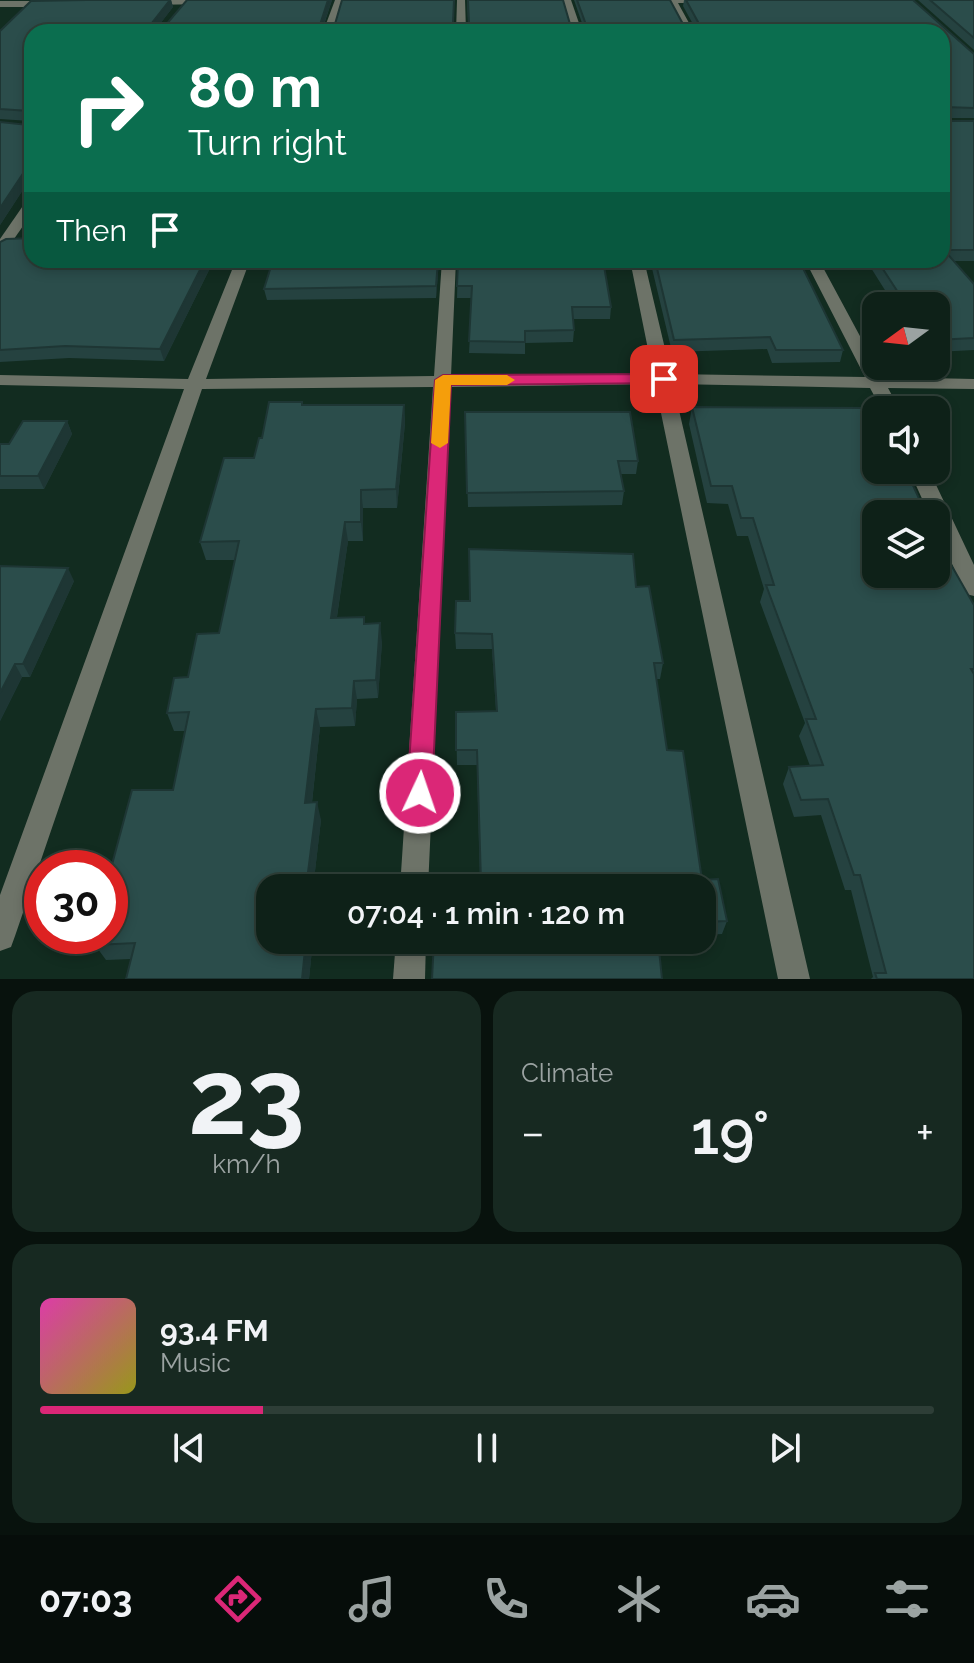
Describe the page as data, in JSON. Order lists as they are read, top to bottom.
{
  "north": "left",
  "page": {
    "turn": ["80 m", "Turn right"],
    "then": "Then",
    "limit": "30",
    "trip": "07:04 · 1 min · 120 m",
    "tile": [
      ["23", "km/h"],
      "Climate"
    ],
    "heat": ["−", "19°", "+"],
    "song": ["93.4 FM", "Music"],
    "tabs": "07:03"
  }
}
